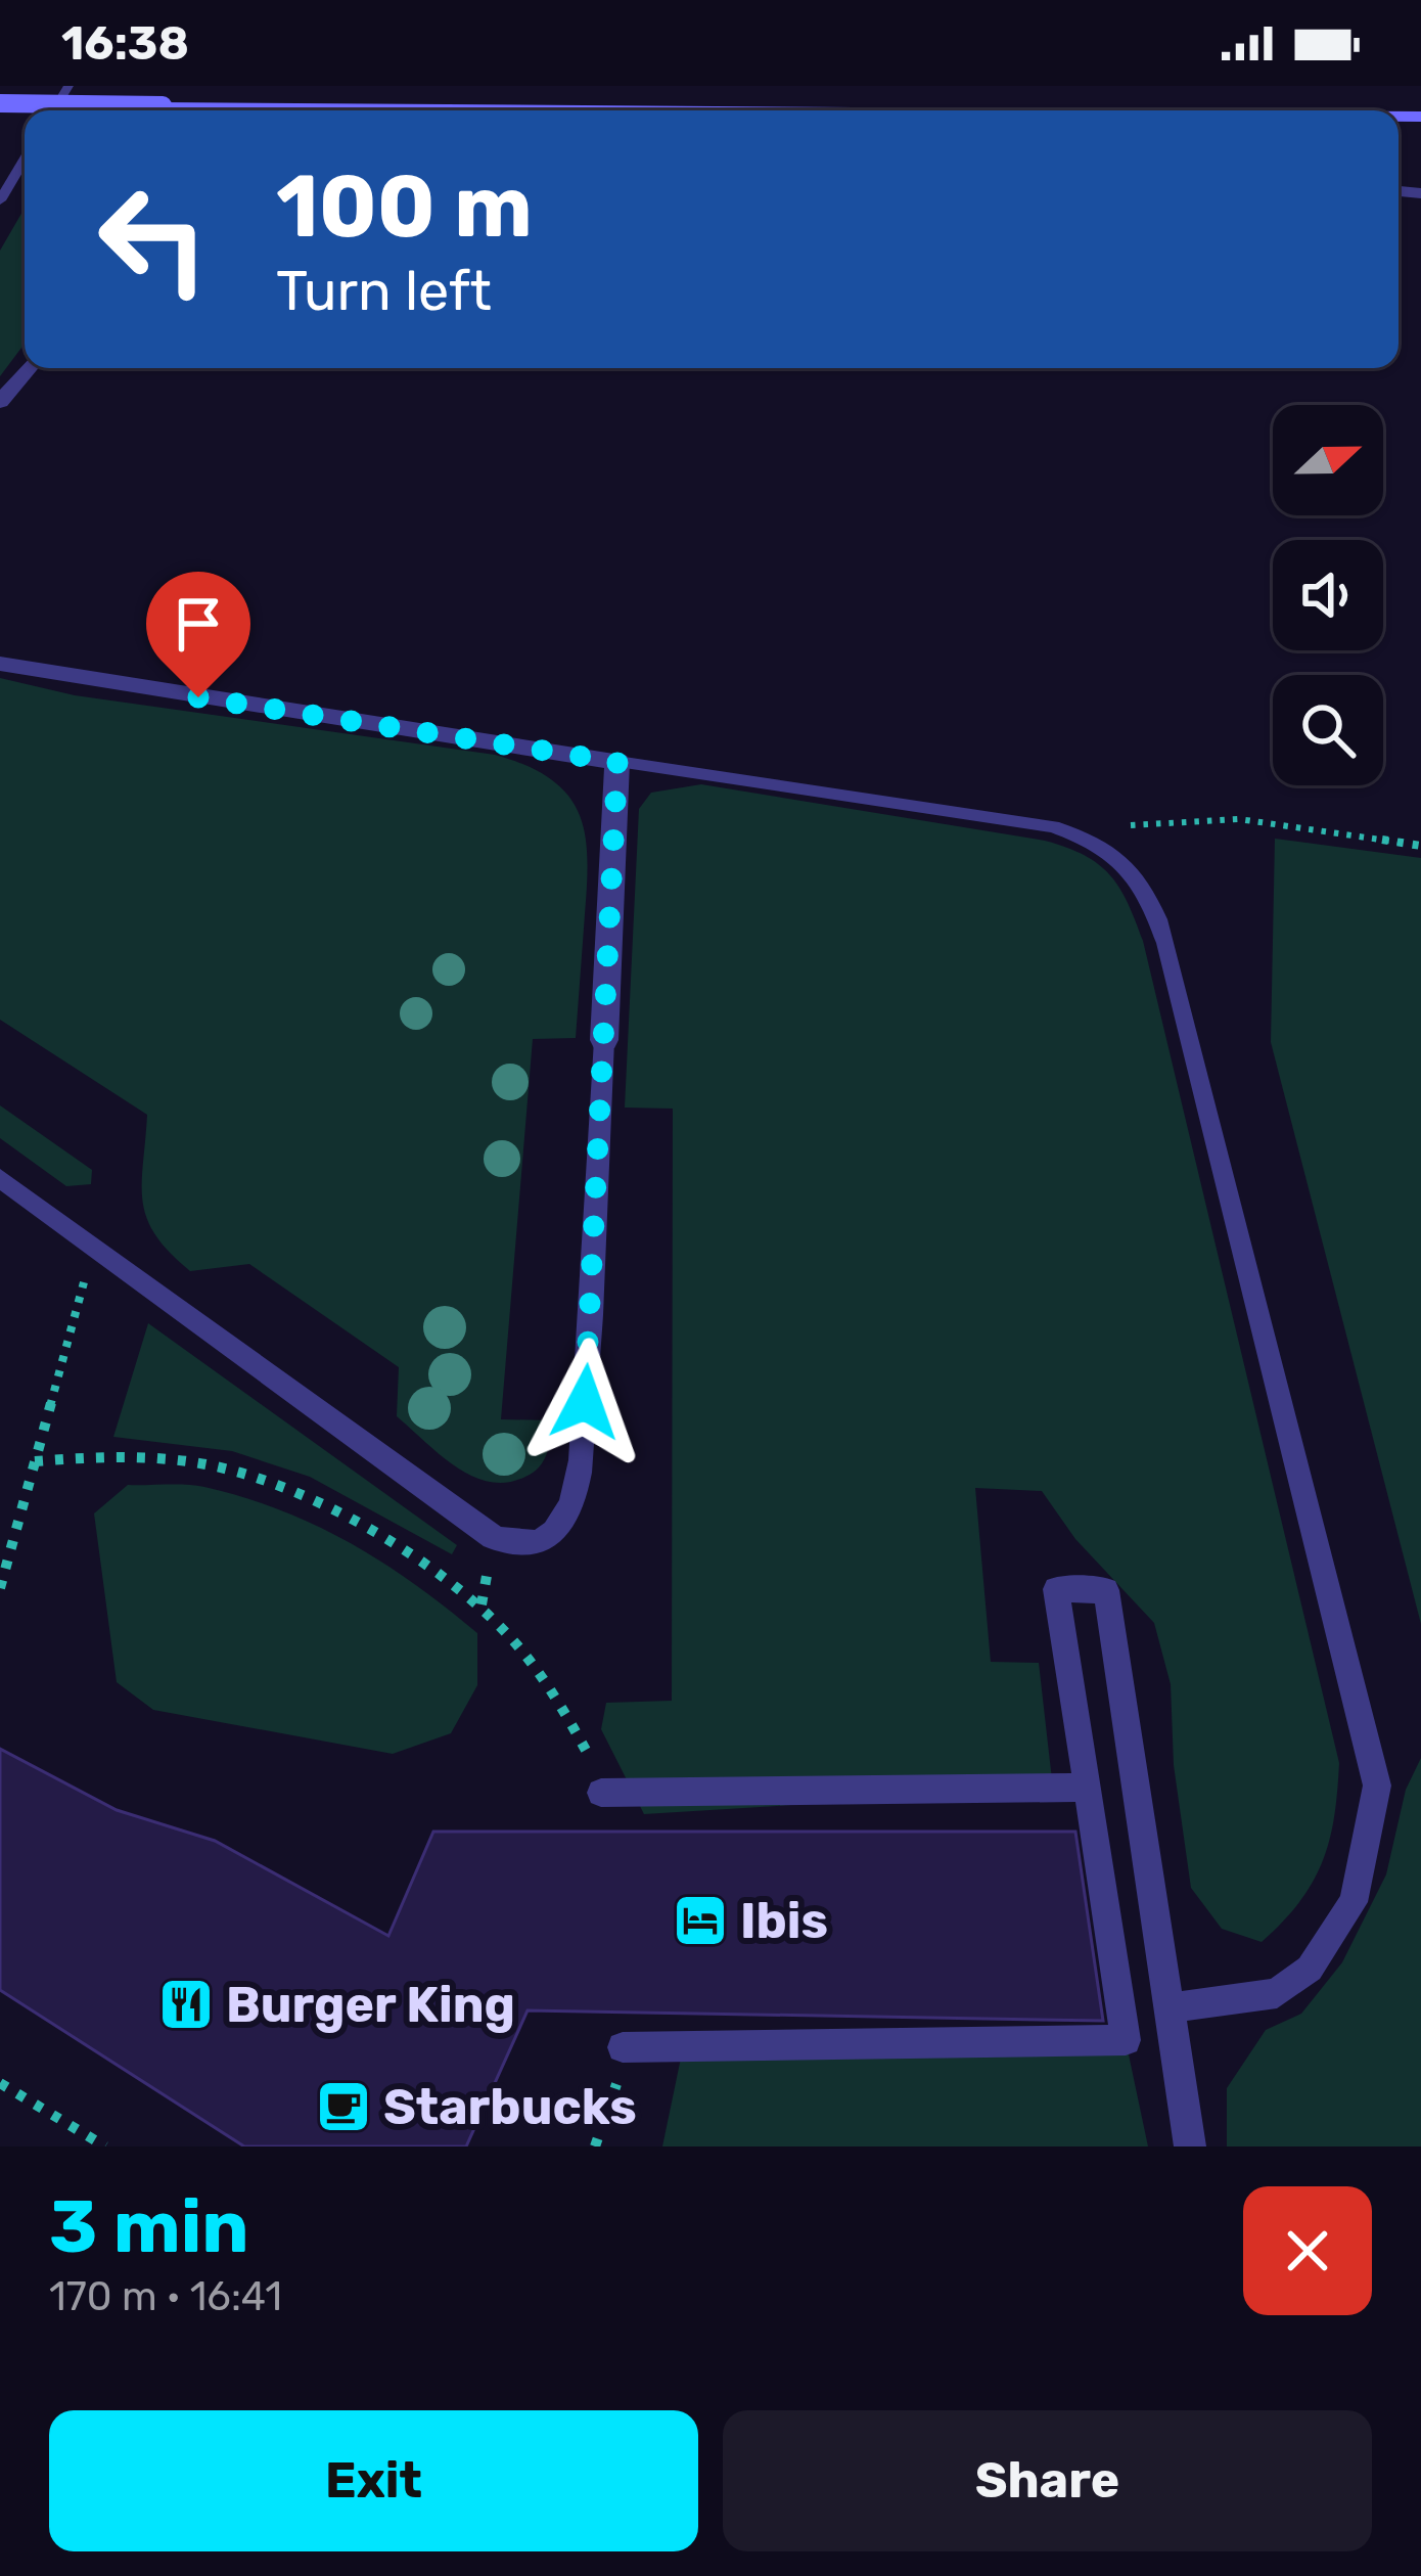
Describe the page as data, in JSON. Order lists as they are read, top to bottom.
{
  "places": {
    "hotel": ["Ibis"],
    "restaurant": ["Burger King"],
    "cafe": ["Starbucks"]
  },
  "north": "right",
  "page": {
    "status": "16:38",
    "turn": ["100 m", "Turn left"],
    "heading": ["3 min", "170 m · 16:41"],
    "buttons": ["Exit", "Share"]
  }
}
